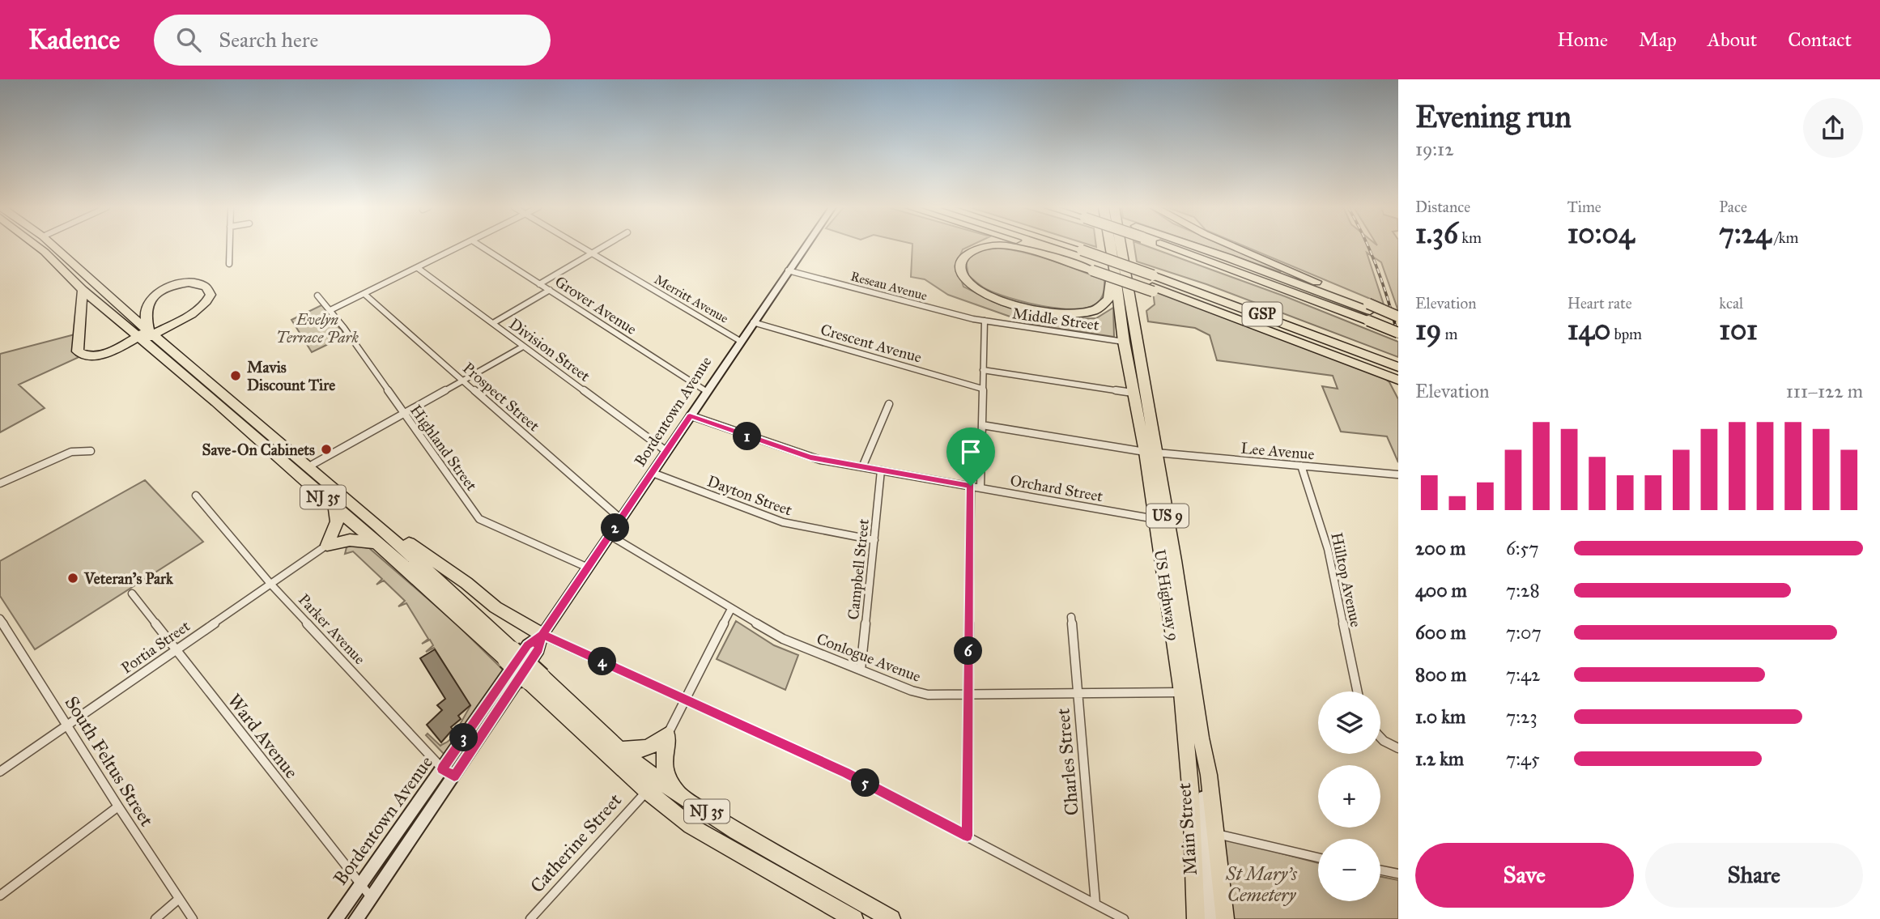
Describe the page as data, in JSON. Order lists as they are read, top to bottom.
{
  "streets": {
    "highway": [
      "GSP",
      "NJ 35",
      "US 9",
      "US Highway 9"
    ],
    "street": [
      "Reseau Avenue",
      "Merritt Avenue",
      "Grover Avenue",
      "Middle Street",
      "Crescent Avenue",
      "Division Street",
      "Prospect Street",
      "Bordentown Avenue",
      "Highland Street",
      "Lee Avenue",
      "Orchard Street",
      "Dayton Street",
      "Campbell Street",
      "Hilltop Avenue",
      "Parker Avenue",
      "Portia Street",
      "Conlogue Avenue",
      "Ward Avenue",
      "South Feltus Street",
      "Charles Street",
      "Main Street",
      "Catherine Street"
    ]
  },
  "crossings": [
    ["Reseau Avenue", "Middle Street"],
    ["Reseau Avenue", "Bordentown Avenue"],
    ["Merritt Avenue", "Bordentown Avenue"],
    ["Grover Avenue", "Bordentown Avenue"],
    ["Middle Street", "US Highway 9"],
    ["Crescent Avenue", "Bordentown Avenue"],
    ["Division Street", "Bordentown Avenue"],
    ["Prospect Street", "Bordentown Avenue"],
    ["Bordentown Avenue", "Highland Street"],
    ["Bordentown Avenue", "Orchard Street"],
    ["Bordentown Avenue", "Dayton Street"],
    ["Bordentown Avenue", "Parker Avenue"],
    ["Bordentown Avenue", "Conlogue Avenue"],
    ["Bordentown Avenue", "Ward Avenue"],
    ["Lee Avenue", "Hilltop Avenue"],
    ["Lee Avenue", "US Highway 9"],
    ["Orchard Street", "Campbell Street"],
    ["Orchard Street", "US Highway 9"],
    ["Dayton Street", "Campbell Street"],
    ["NJ 35", "Catherine Street"],
    ["US 9", "US Highway 9"],
    ["US 9", "Main Street"],
    ["Campbell Street", "Conlogue Avenue"],
    ["US Highway 9", "Conlogue Avenue"],
    ["US Highway 9", "Main Street"],
    ["Parker Avenue", "Portia Street"],
    ["Portia Street", "Ward Avenue"],
    ["Portia Street", "South Feltus Street"],
    ["Conlogue Avenue", "Charles Street"]
  ],
  "parks": ["Evelyn Terrace Park", "St Mary's Cemetery"],
  "places": ["Mavis Discount Tire", "Save-On Cabinets", "Veteran's Park"],
  "page": {
    "header": "Kadence",
    "search": "Search here",
    "nav": [
      "Home",
      "Map",
      "About",
      "Contact"
    ],
    "heading": ["Evening run", "19:12"],
    "stats": [
      ["Distance", "1.36 km"],
      ["Time", "10:04"],
      ["Pace", "7:24 /km"],
      ["Elevation", "19 m"],
      ["Heart rate", "140 bpm"],
      ["kcal", "101"]
    ],
    "chart": ["Elevation", "111–122 m"],
    "pins": [
      "1",
      "2",
      "6",
      "4",
      "3",
      "5"
    ],
    "list": [
      {
        "name": "200 m",
        "note": "6:57"
      },
      {
        "name": "400 m",
        "note": "7:28"
      },
      {
        "name": "600 m",
        "note": "7:07"
      },
      {
        "name": "800 m",
        "note": "7:42"
      },
      {
        "name": "1.0 km",
        "note": "7:23"
      },
      {
        "name": "1.2 km",
        "note": "7:45"
      }
    ],
    "map_buttons": ["+", "−"],
    "buttons": ["Save", "Share"]
  }
}
